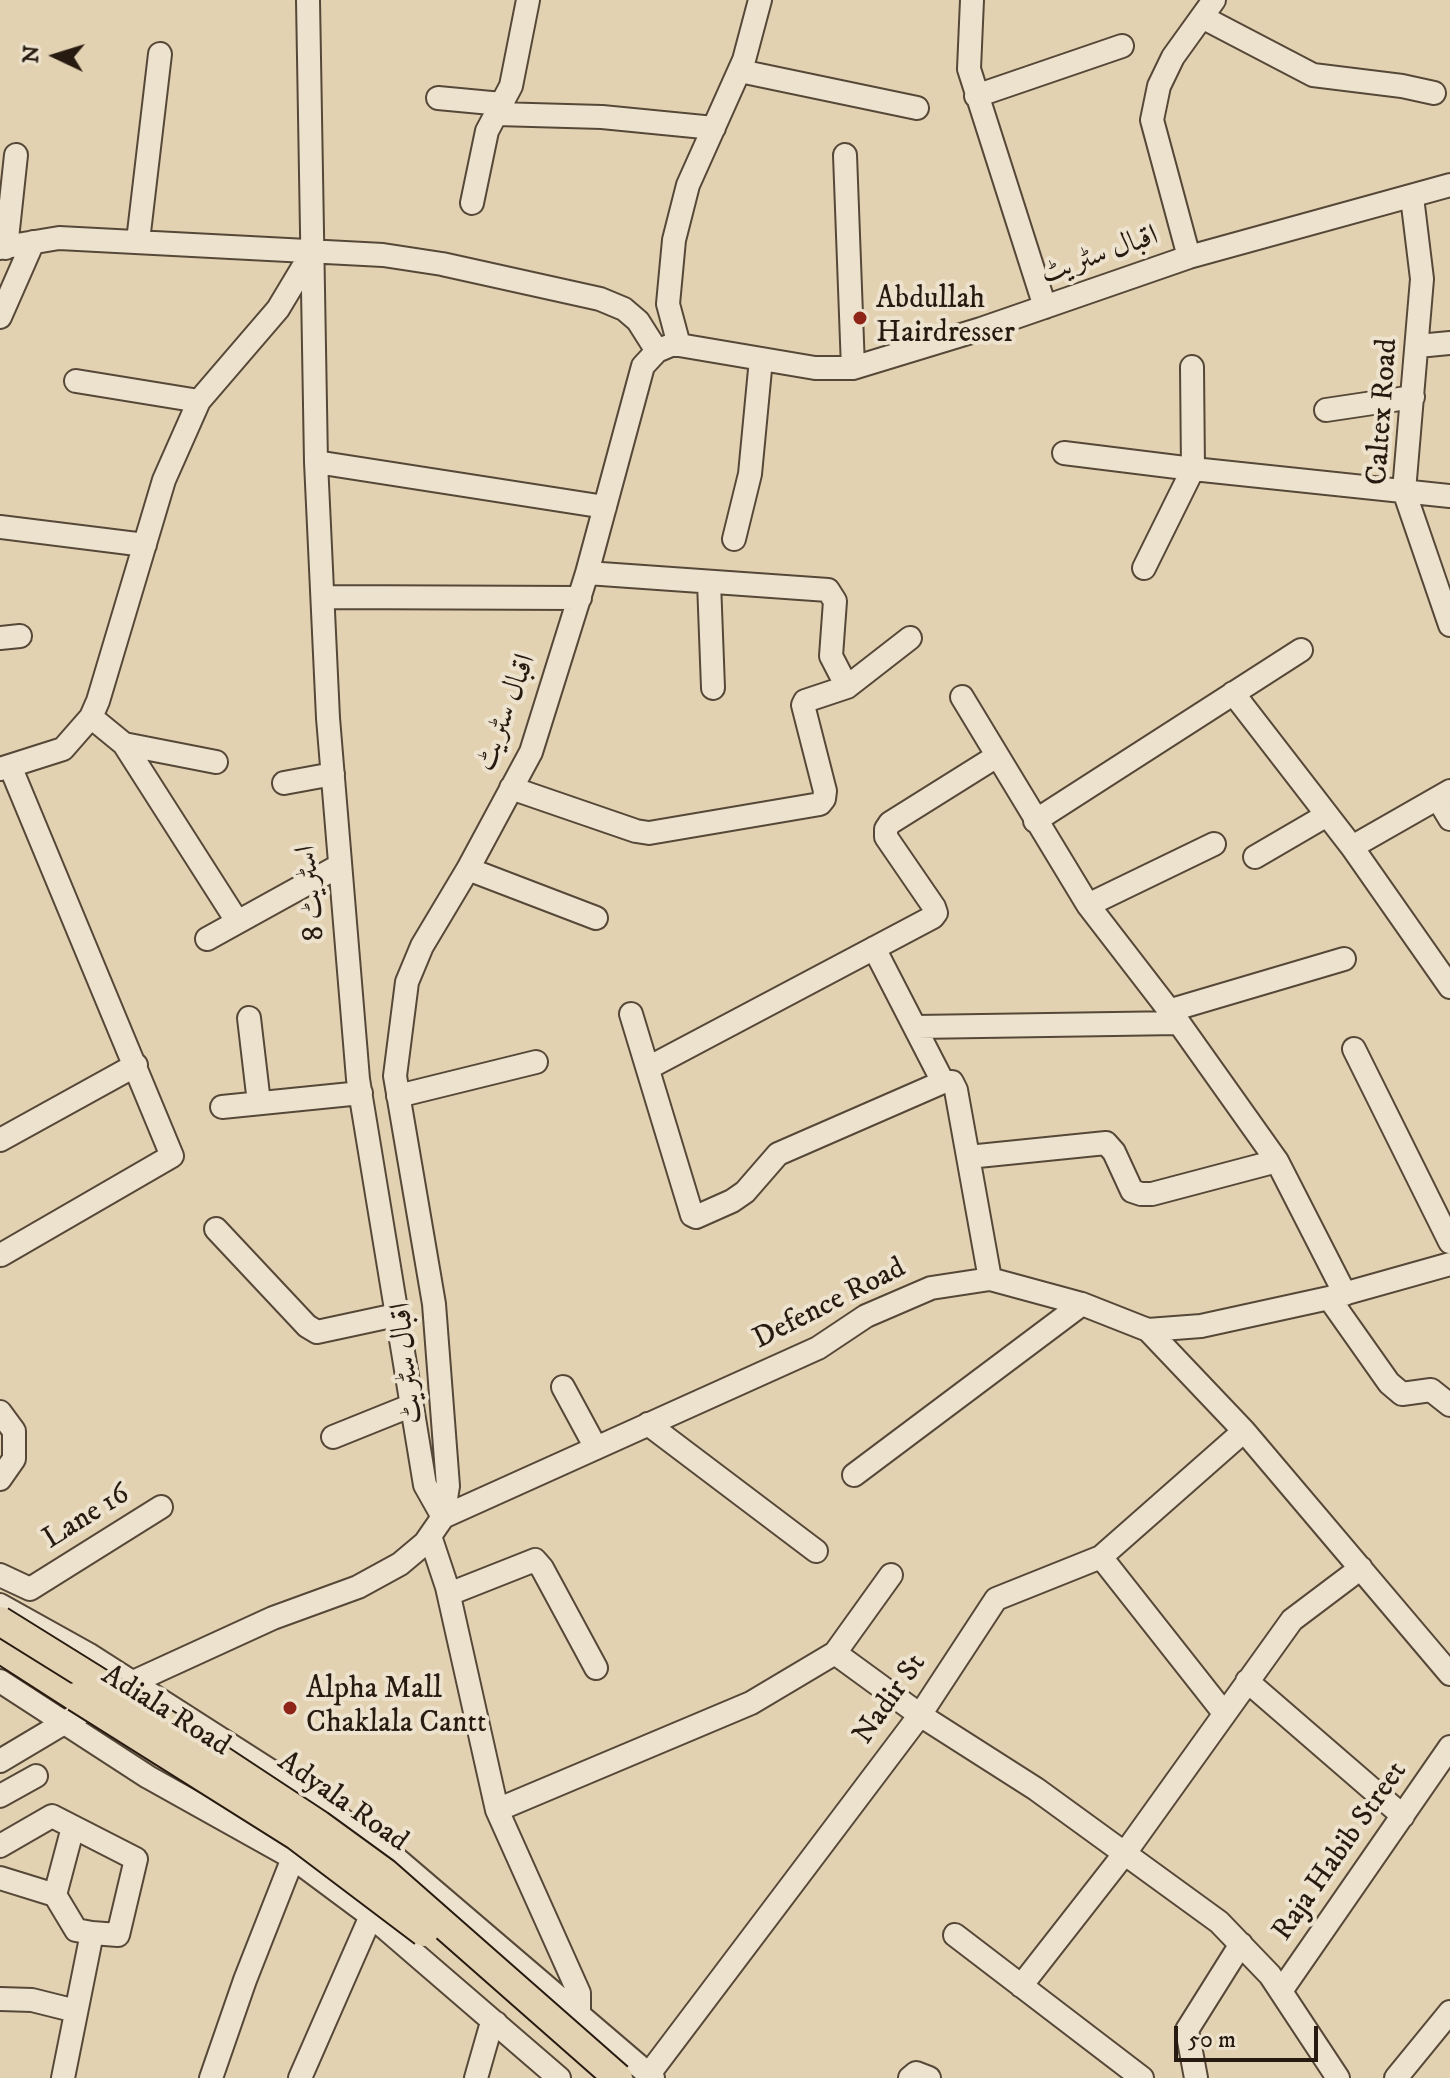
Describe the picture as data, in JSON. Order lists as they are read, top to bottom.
{
  "streets": {
    "main road": ["Adiala Road", "Adyala Road"],
    "street": [
      "اقبال سٹریٹ",
      "Caltex Road",
      "اسٹریٹ 8",
      "Defence Road",
      "Lane 16",
      "Nadir St",
      "Raja Habib Street"
    ]
  },
  "crossings": [
    ["اقبال سٹریٹ", "Caltex Road"],
    ["اقبال سٹریٹ", "اسٹریٹ 8"],
    ["اقبال سٹریٹ", "Defence Road"],
    ["اسٹریٹ 8", "Defence Road"]
  ],
  "places": ["Abdullah Hairdresser", "Alpha Mall Chaklala Cantt"],
  "scale_bar": "50 m",
  "north": "left"
}
